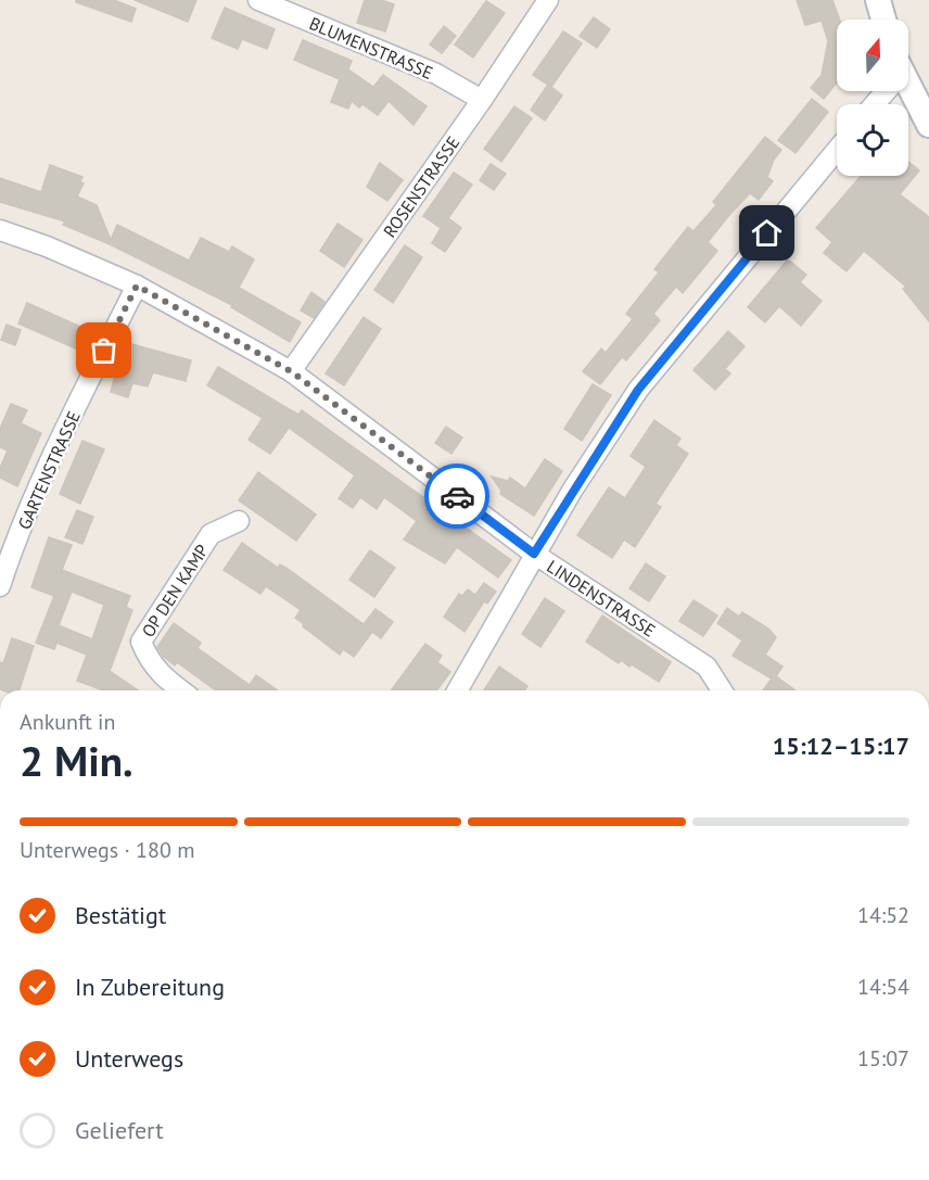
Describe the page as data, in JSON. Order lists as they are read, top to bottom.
{
  "streets": {
    "street": [
      "BLUMENSTRASSE",
      "ROSENSTRASSE",
      "GARTENSTRASSE",
      "OP DEN KAMP",
      "LINDENSTRASSE"
    ]
  },
  "crossings": [
    ["BLUMENSTRASSE", "ROSENSTRASSE"],
    ["ROSENSTRASSE", "LINDENSTRASSE"],
    ["GARTENSTRASSE", "LINDENSTRASSE"]
  ],
  "north": "top",
  "page": {
    "heading": ["2 Min.", "Ankunft in", "15:12–15:17"],
    "bar": "Unterwegs · 180 m",
    "list": [
      ["Bestätigt", "14:52"],
      ["In Zubereitung", "14:54"],
      ["Unterwegs", "15:07"],
      "Geliefert"
    ]
  }
}
